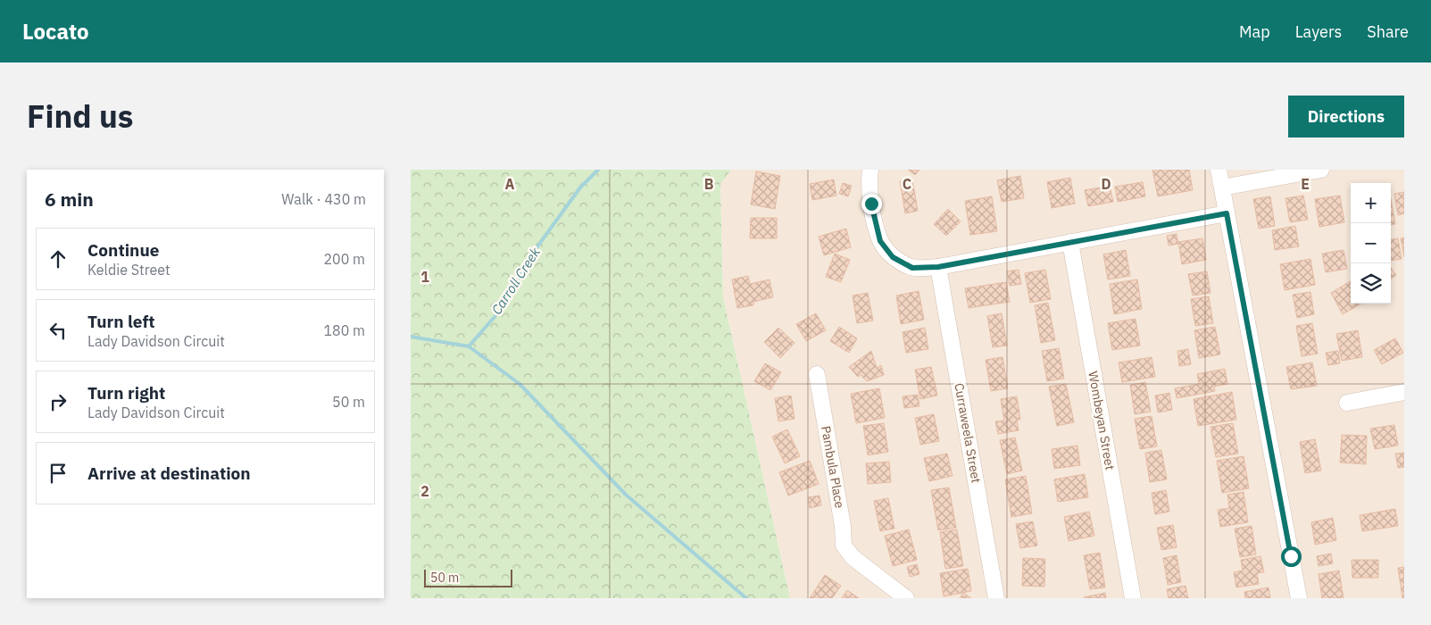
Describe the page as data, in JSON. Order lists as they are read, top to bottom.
{
  "streets": {
    "street": ["Wombeyan Street", "Curraweela Street", "Pambula Place"]
  },
  "water": ["Carroll Creek"],
  "scale_bar": "50 m",
  "page": {
    "header": "Locato",
    "nav": ["Map", "Layers", "Share"],
    "title": "Find us",
    "buttons": "Directions",
    "heading": ["6 min", "Walk · 430 m"],
    "map_buttons": ["+", "−"],
    "list": [
      ["Continue", "Keldie Street", "200 m"],
      ["Turn left", "Lady Davidson Circuit", "180 m"],
      ["Turn right", "Lady Davidson Circuit", "50 m"],
      "Arrive at destination"
    ],
    "scale": "50 m"
  },
  "grid": {
    "columns": [
      "A",
      "B",
      "C",
      "D",
      "E"
    ],
    "rows": ["1", "2"]
  }
}
